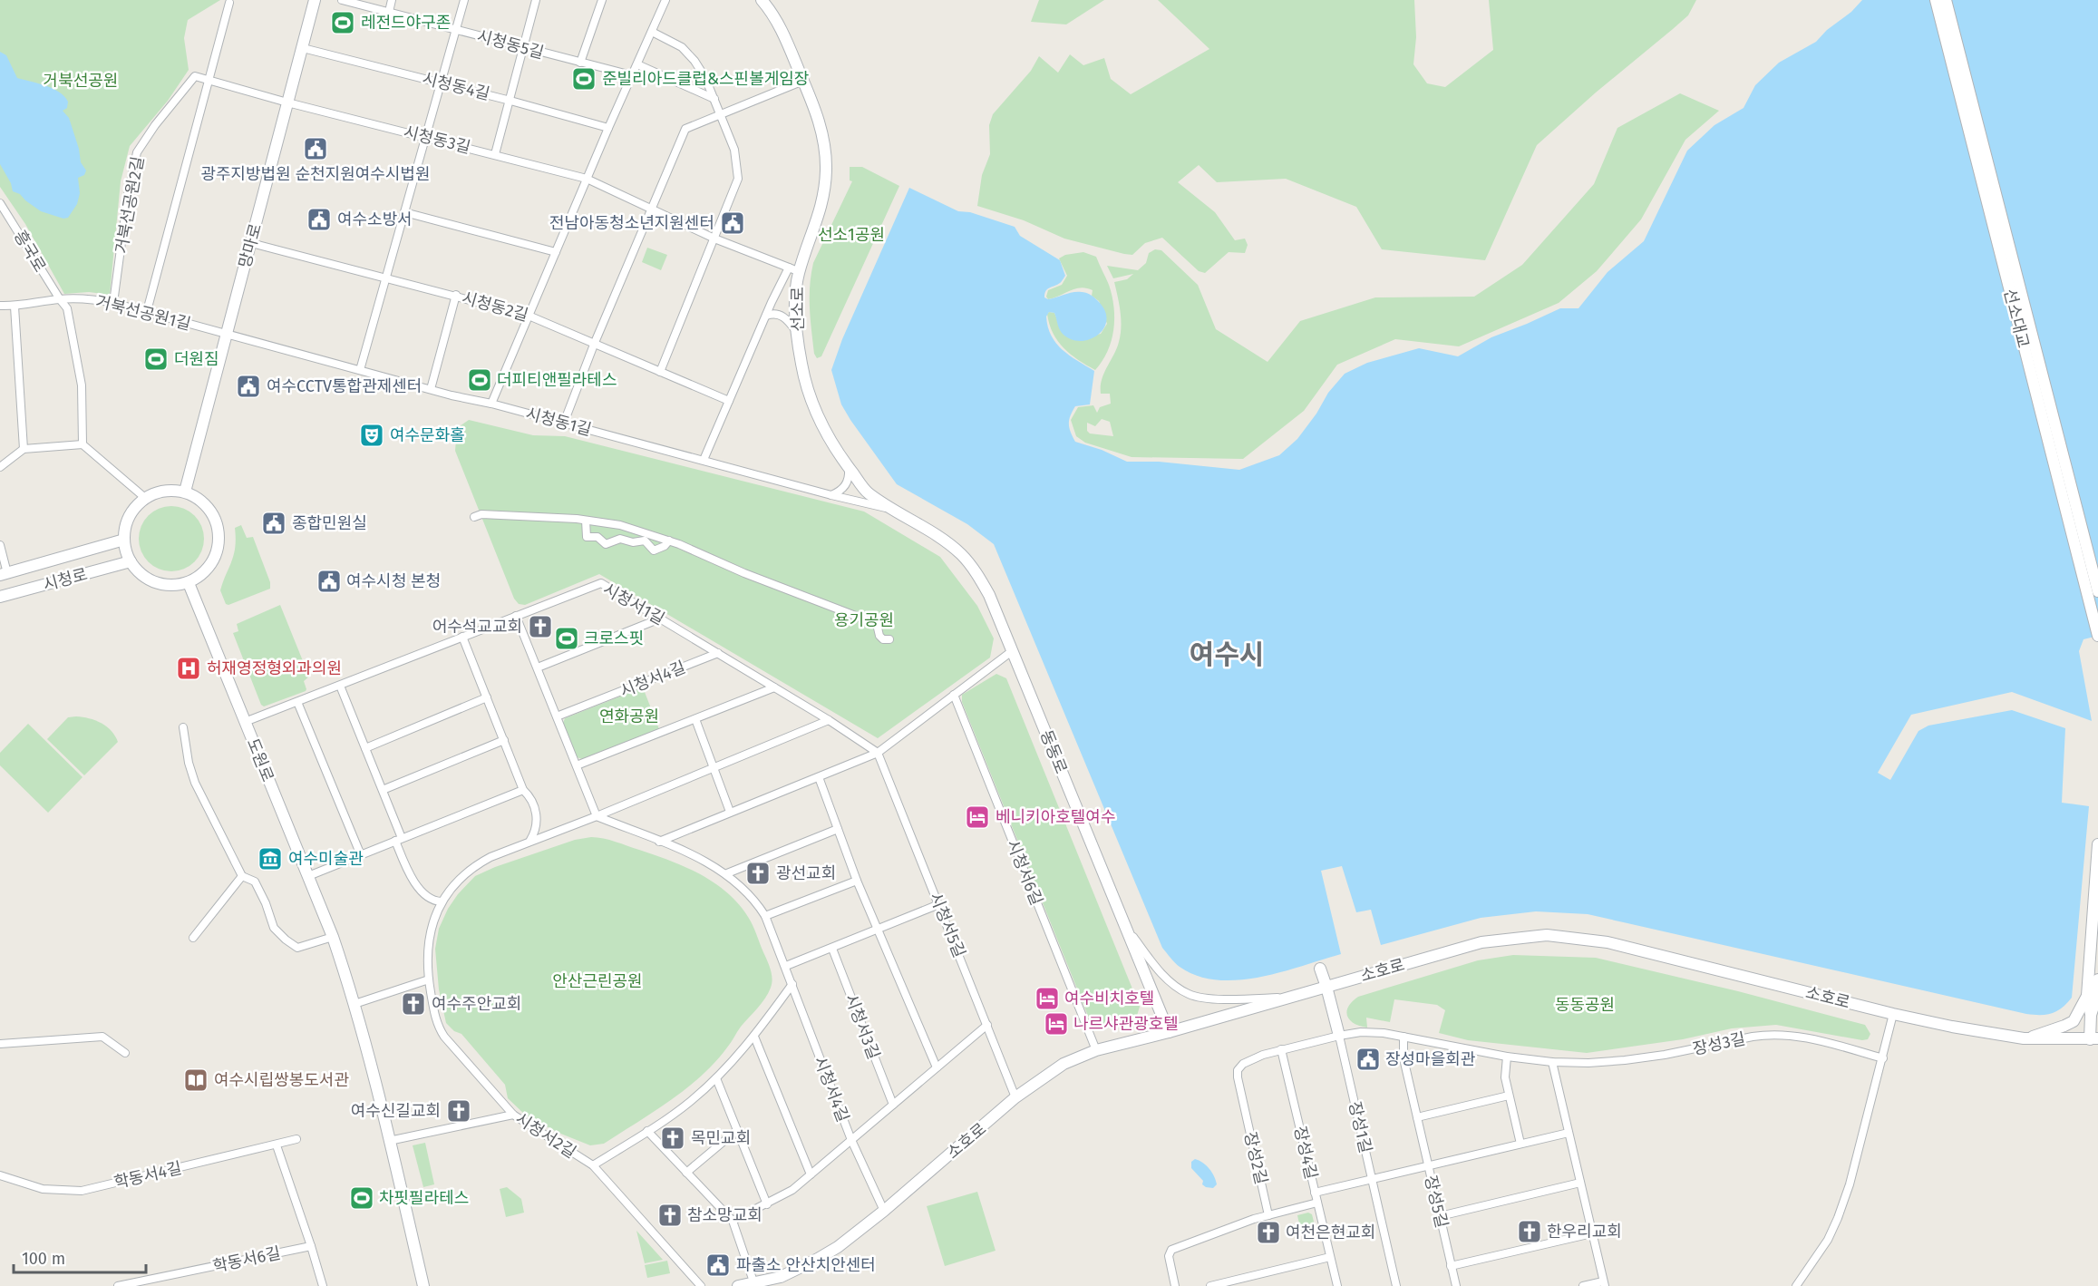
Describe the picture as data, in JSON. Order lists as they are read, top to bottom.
{
  "streets": {
    "street": [
      "시청동5길",
      "시청동4길",
      "시청동3길",
      "거북선공원2길",
      "망마로",
      "흥국로",
      "시청동2길",
      "선소로",
      "거북선공원1길",
      "선소대교",
      "시청동1길",
      "시청로",
      "시청서1길",
      "시청서4길",
      "동동로",
      "도원로",
      "시청서6길",
      "시청서5길",
      "소호로",
      "시청서3길",
      "장성3길",
      "장성1길",
      "시청서2길",
      "장성4길",
      "장성2길",
      "학동서4길",
      "장성5길",
      "학동서6길"
    ]
  },
  "crossings": [
    ["시청동4길", "망마로"],
    ["시청동3길", "망마로"],
    ["시청동3길", "선소로"],
    ["거북선공원2길", "거북선공원1길"],
    ["망마로", "시청동2길"],
    ["망마로", "거북선공원1길"],
    ["망마로", "시청동1길"],
    ["망마로", "시청로"],
    ["망마로", "도원로"],
    ["흥국로", "거북선공원1길"],
    ["선소로", "시청동1길"],
    ["선소로", "동동로"],
    ["거북선공원1길", "시청동1길"],
    ["시청동1길", "동동로"],
    ["시청로", "도원로"],
    ["시청서1길", "시청서4길"],
    ["시청서1길", "도원로"],
    ["시청서1길", "시청서5길"],
    ["시청서4길", "소호로"],
    ["시청서4길", "시청서2길"],
    ["동동로", "소호로"],
    ["시청서6길", "소호로"],
    ["시청서5길", "소호로"],
    ["소호로", "장성1길"],
    ["장성3길", "장성1길"],
    ["장성3길", "장성2길"],
    ["장성3길", "장성5길"],
    ["장성1길", "장성2길"],
    ["장성4길", "장성2길"]
  ],
  "districts": ["여수시"],
  "parks": [
    "거북선공원",
    "선소1공원",
    "용기공원",
    "연화공원",
    "안산근린공원",
    "동동공원"
  ],
  "places": {
    "sports": [
      "레전드야구존",
      "준빌리아드클럽&스핀볼게임장",
      "더원짐",
      "더피티앤필라테스",
      "크로스핏",
      "차핏필라테스"
    ],
    "public building": [
      "광주지방법원 순천지원여수시법원",
      "여수소방서",
      "전남아동청소년지원센터",
      "여수CCTV통합관제센터",
      "종합민원실",
      "여수시청 본청",
      "장성마을회관",
      "파출소 안산치안센터"
    ],
    "theatre": ["여수문화홀"],
    "church": [
      "어수석교교회",
      "광선교회",
      "여수주안교회",
      "여수신길교회",
      "목민교회",
      "참소망교회",
      "한우리교회",
      "여천은현교회"
    ],
    "hospital": ["허재영정형외과의원"],
    "hotel": ["베니키아호텔여수", "여수비치호텔", "나르샤관광호텔"],
    "museum": ["여수미술관"],
    "library": ["여수시립쌍봉도서관"]
  },
  "scale_bar": "100 m"
}
